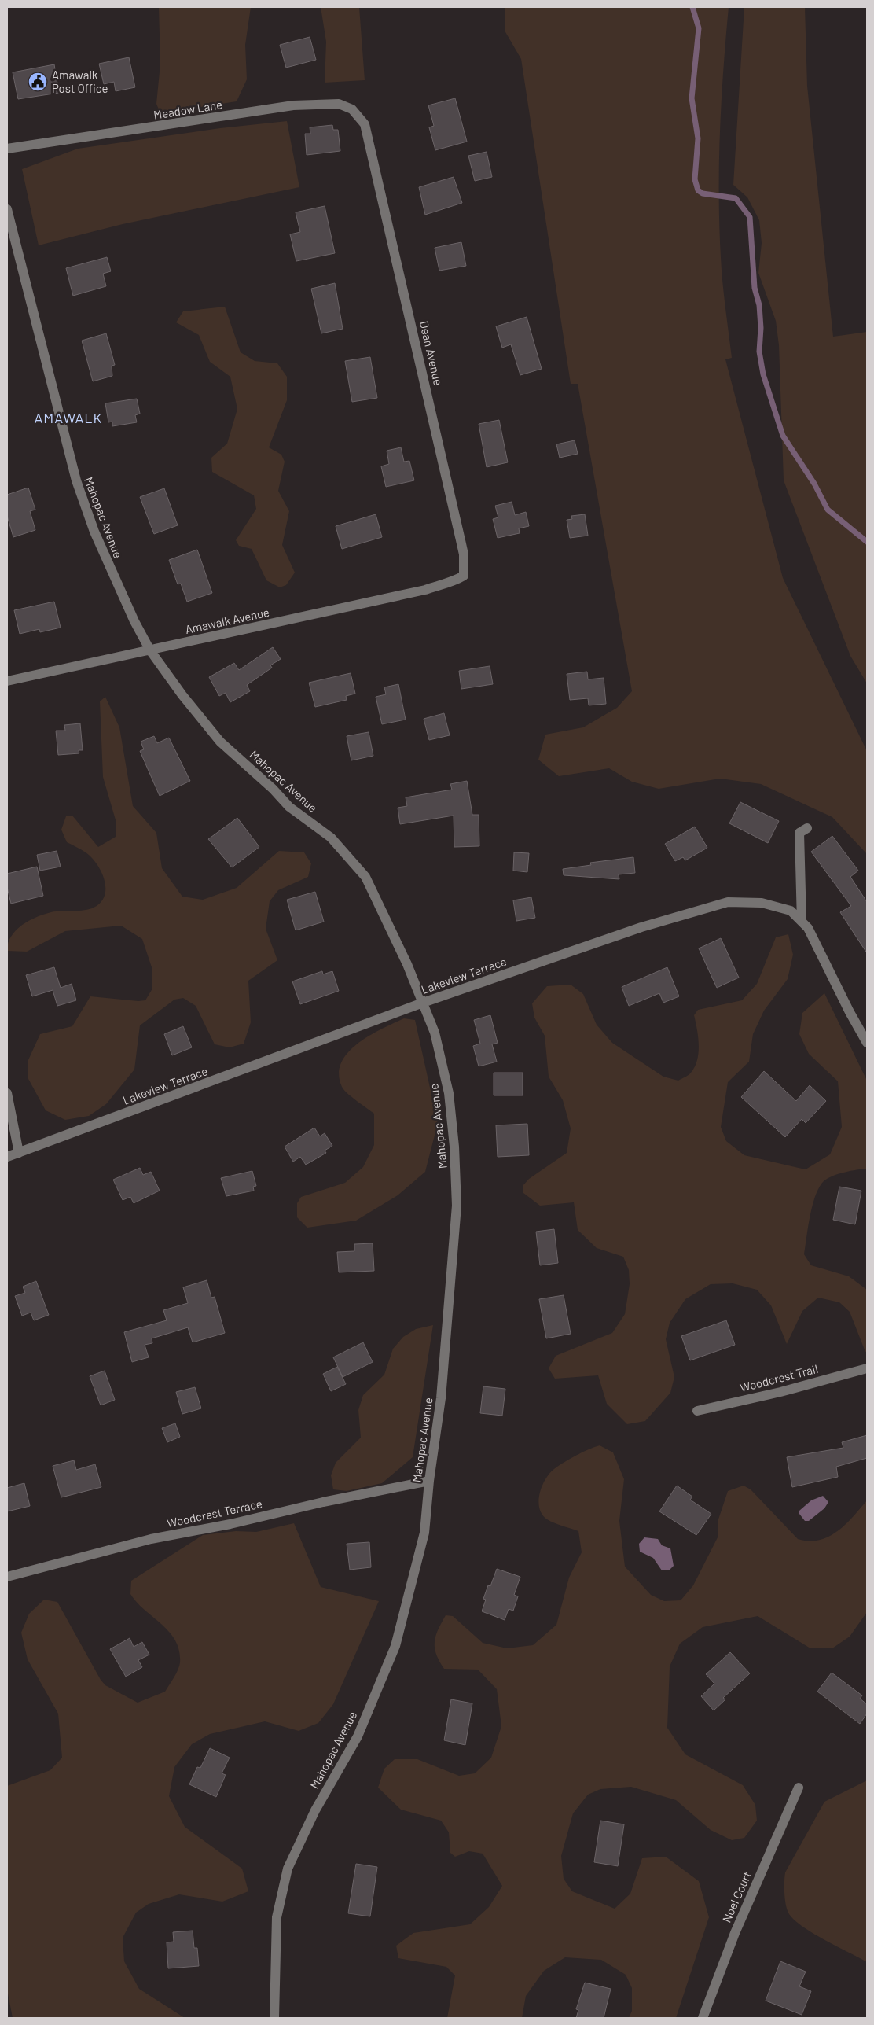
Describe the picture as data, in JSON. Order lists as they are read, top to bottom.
{
  "streets": {
    "street": [
      "Meadow Lane",
      "Dean Avenue",
      "Mahopac Avenue",
      "Amawalk Avenue",
      "Lakeview Terrace",
      "Woodcrest Trail",
      "Woodcrest Terrace",
      "Noel Court"
    ]
  },
  "crossings": [
    ["Meadow Lane", "Dean Avenue"],
    ["Dean Avenue", "Amawalk Avenue"],
    ["Mahopac Avenue", "Amawalk Avenue"],
    ["Mahopac Avenue", "Lakeview Terrace"],
    ["Mahopac Avenue", "Woodcrest Terrace"]
  ],
  "districts": ["AMAWALK"],
  "places": {
    "public building": ["Amawalk Post Office"]
  }
}
